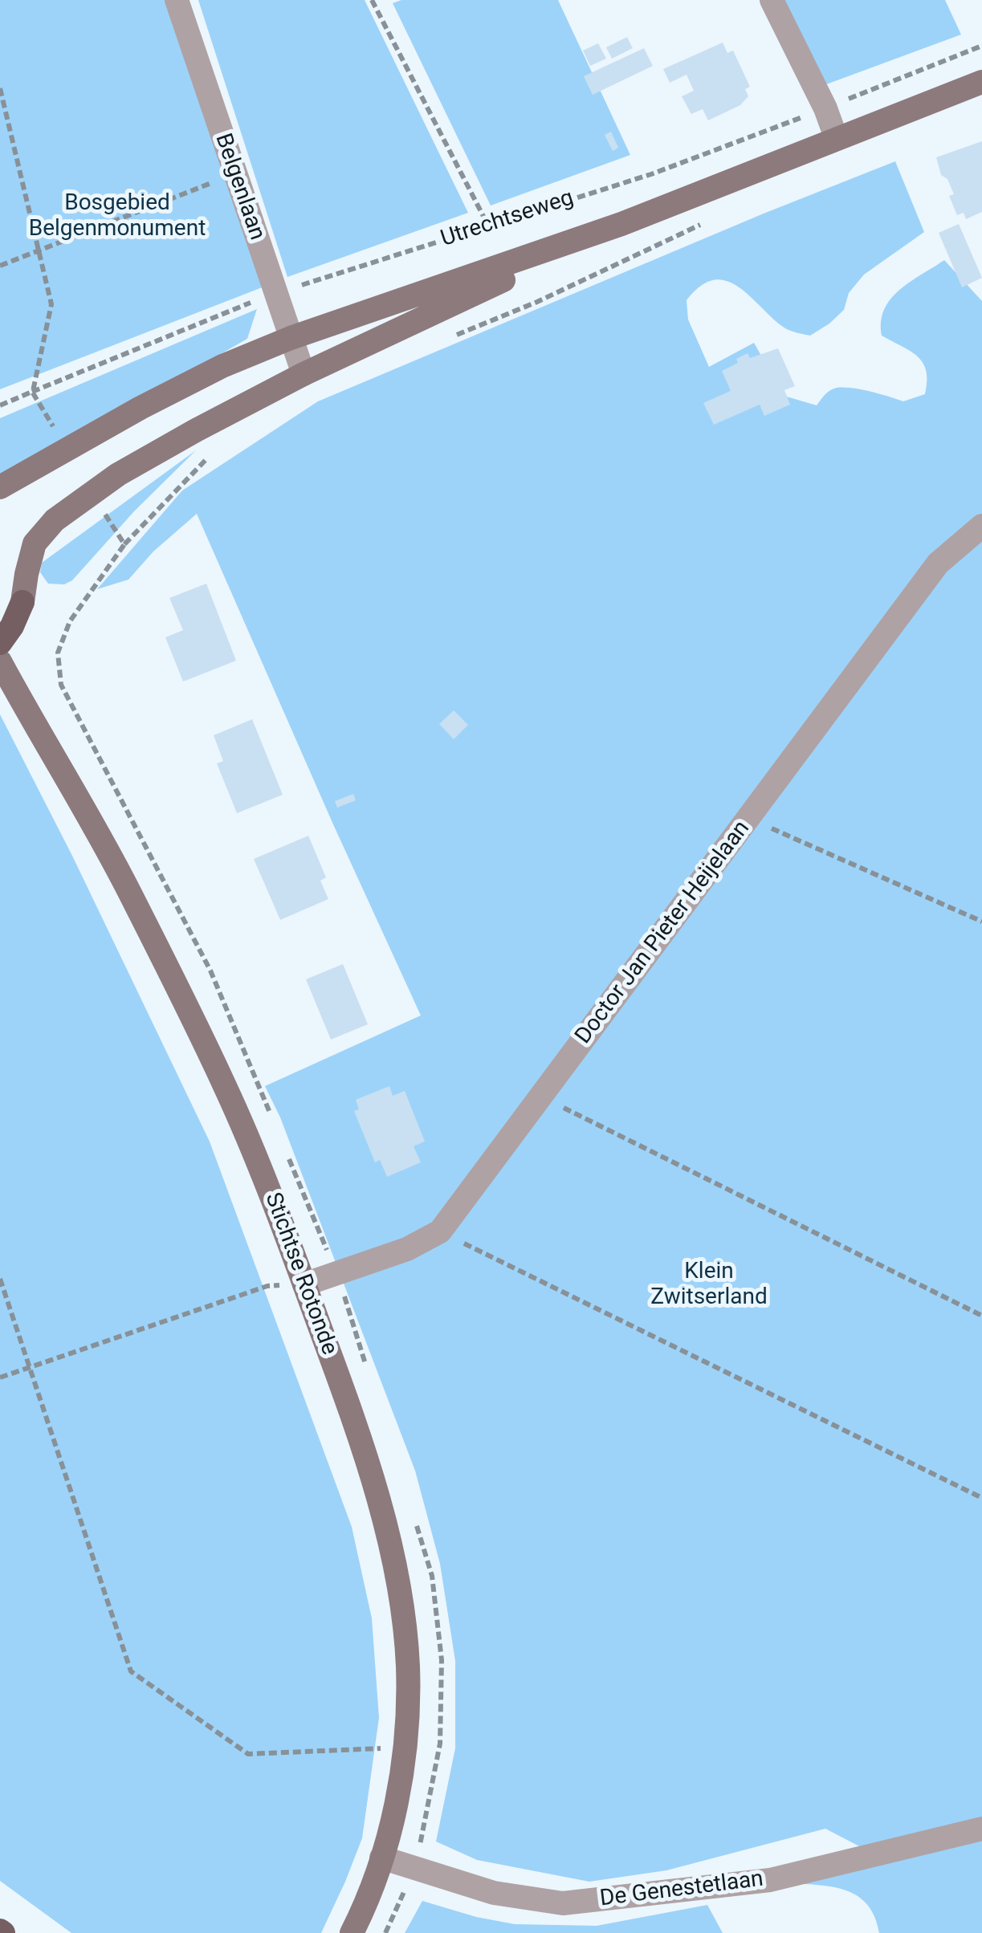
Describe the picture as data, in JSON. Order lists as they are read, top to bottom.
{
  "streets": {
    "street": [
      "Belgenlaan",
      "Utrechtseweg",
      "Doctor Jan Pieter Heijelaan",
      "Stichtse Rotonde",
      "De Genestetlaan"
    ]
  },
  "crossings": [
    ["Belgenlaan", "Utrechtseweg"],
    ["Doctor Jan Pieter Heijelaan", "Stichtse Rotonde"],
    ["Stichtse Rotonde", "De Genestetlaan"]
  ],
  "parks": ["Bosgebied Belgenmonument", "Klein Zwitserland"]
}
